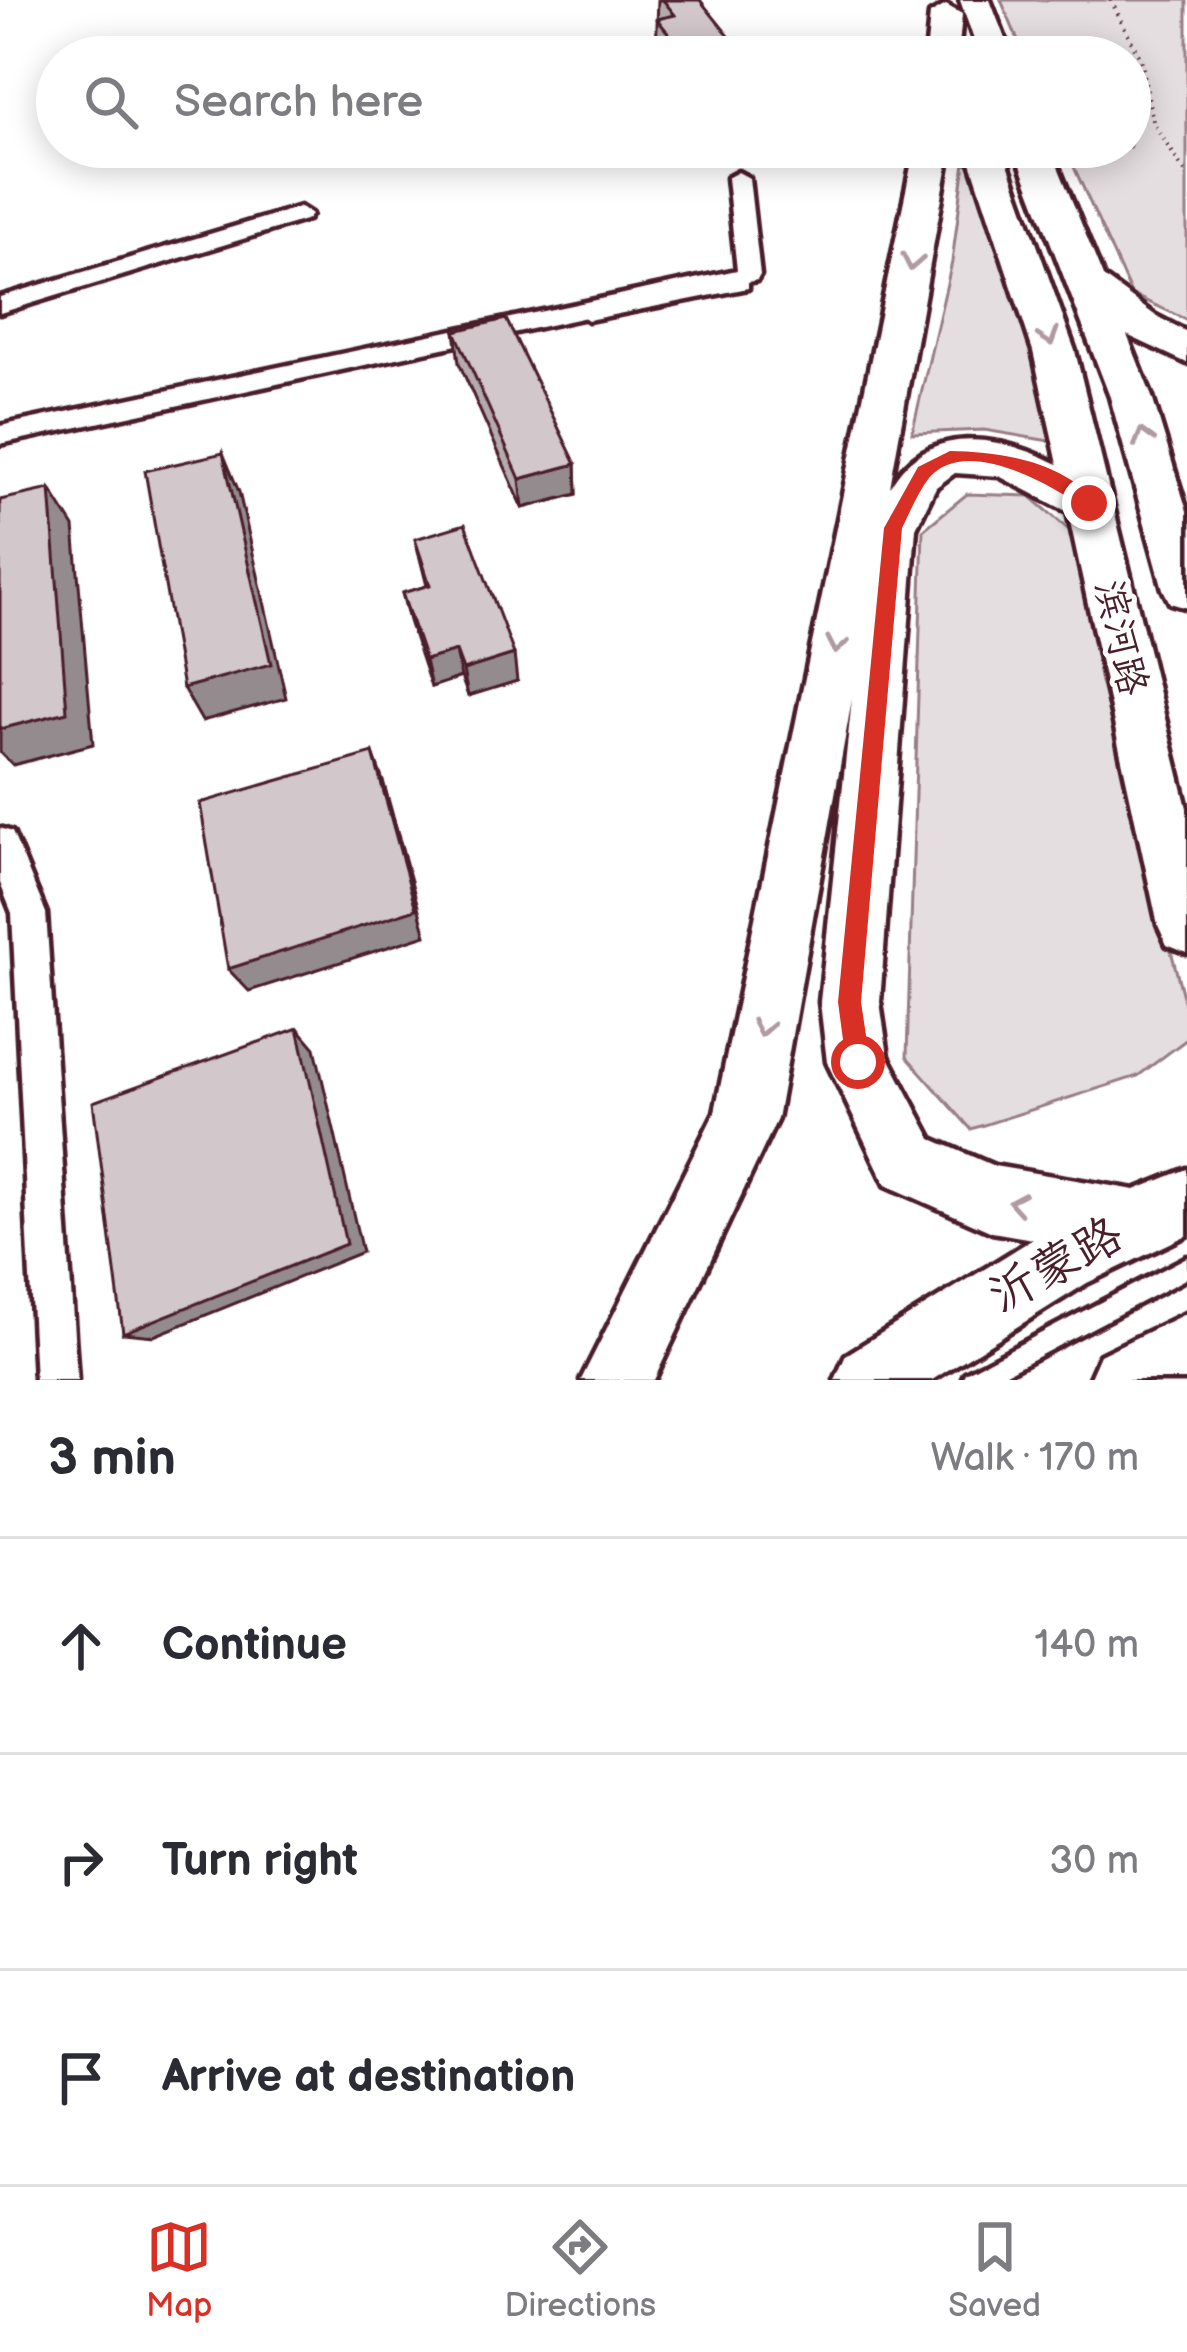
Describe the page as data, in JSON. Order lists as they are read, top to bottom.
{
  "streets": {
    "main road": ["滨河路", "沂蒙路"]
  },
  "page": {
    "search": "Search here",
    "heading": ["3 min", "Walk · 170 m"],
    "list": [
      ["Continue", "140 m"],
      ["Turn right", "30 m"],
      "Arrive at destination"
    ],
    "nav": ["Map", "Directions", "Saved"]
  }
}
